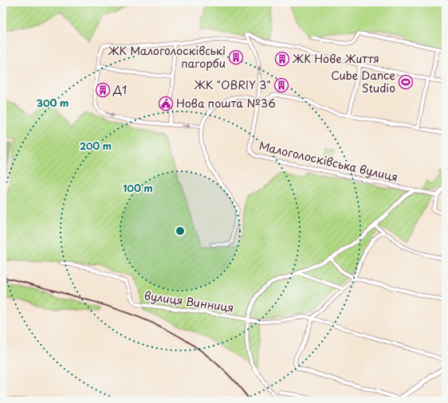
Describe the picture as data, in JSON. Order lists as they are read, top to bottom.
{
  "streets": {
    "street": ["Малоголосківська вулиця", "вулиця Винниця"]
  },
  "places": {
    "building": [
      "ЖК Малоголосківські пагорби",
      "ЖК Нове Життя",
      "ЖК \"OBRIY 3\"",
      "Д1"
    ],
    "sports": ["Cube Dance Studio"],
    "public building": ["Нова пошта №36"]
  },
  "rings": ["300 m", "200 m", "100 m"]
}
